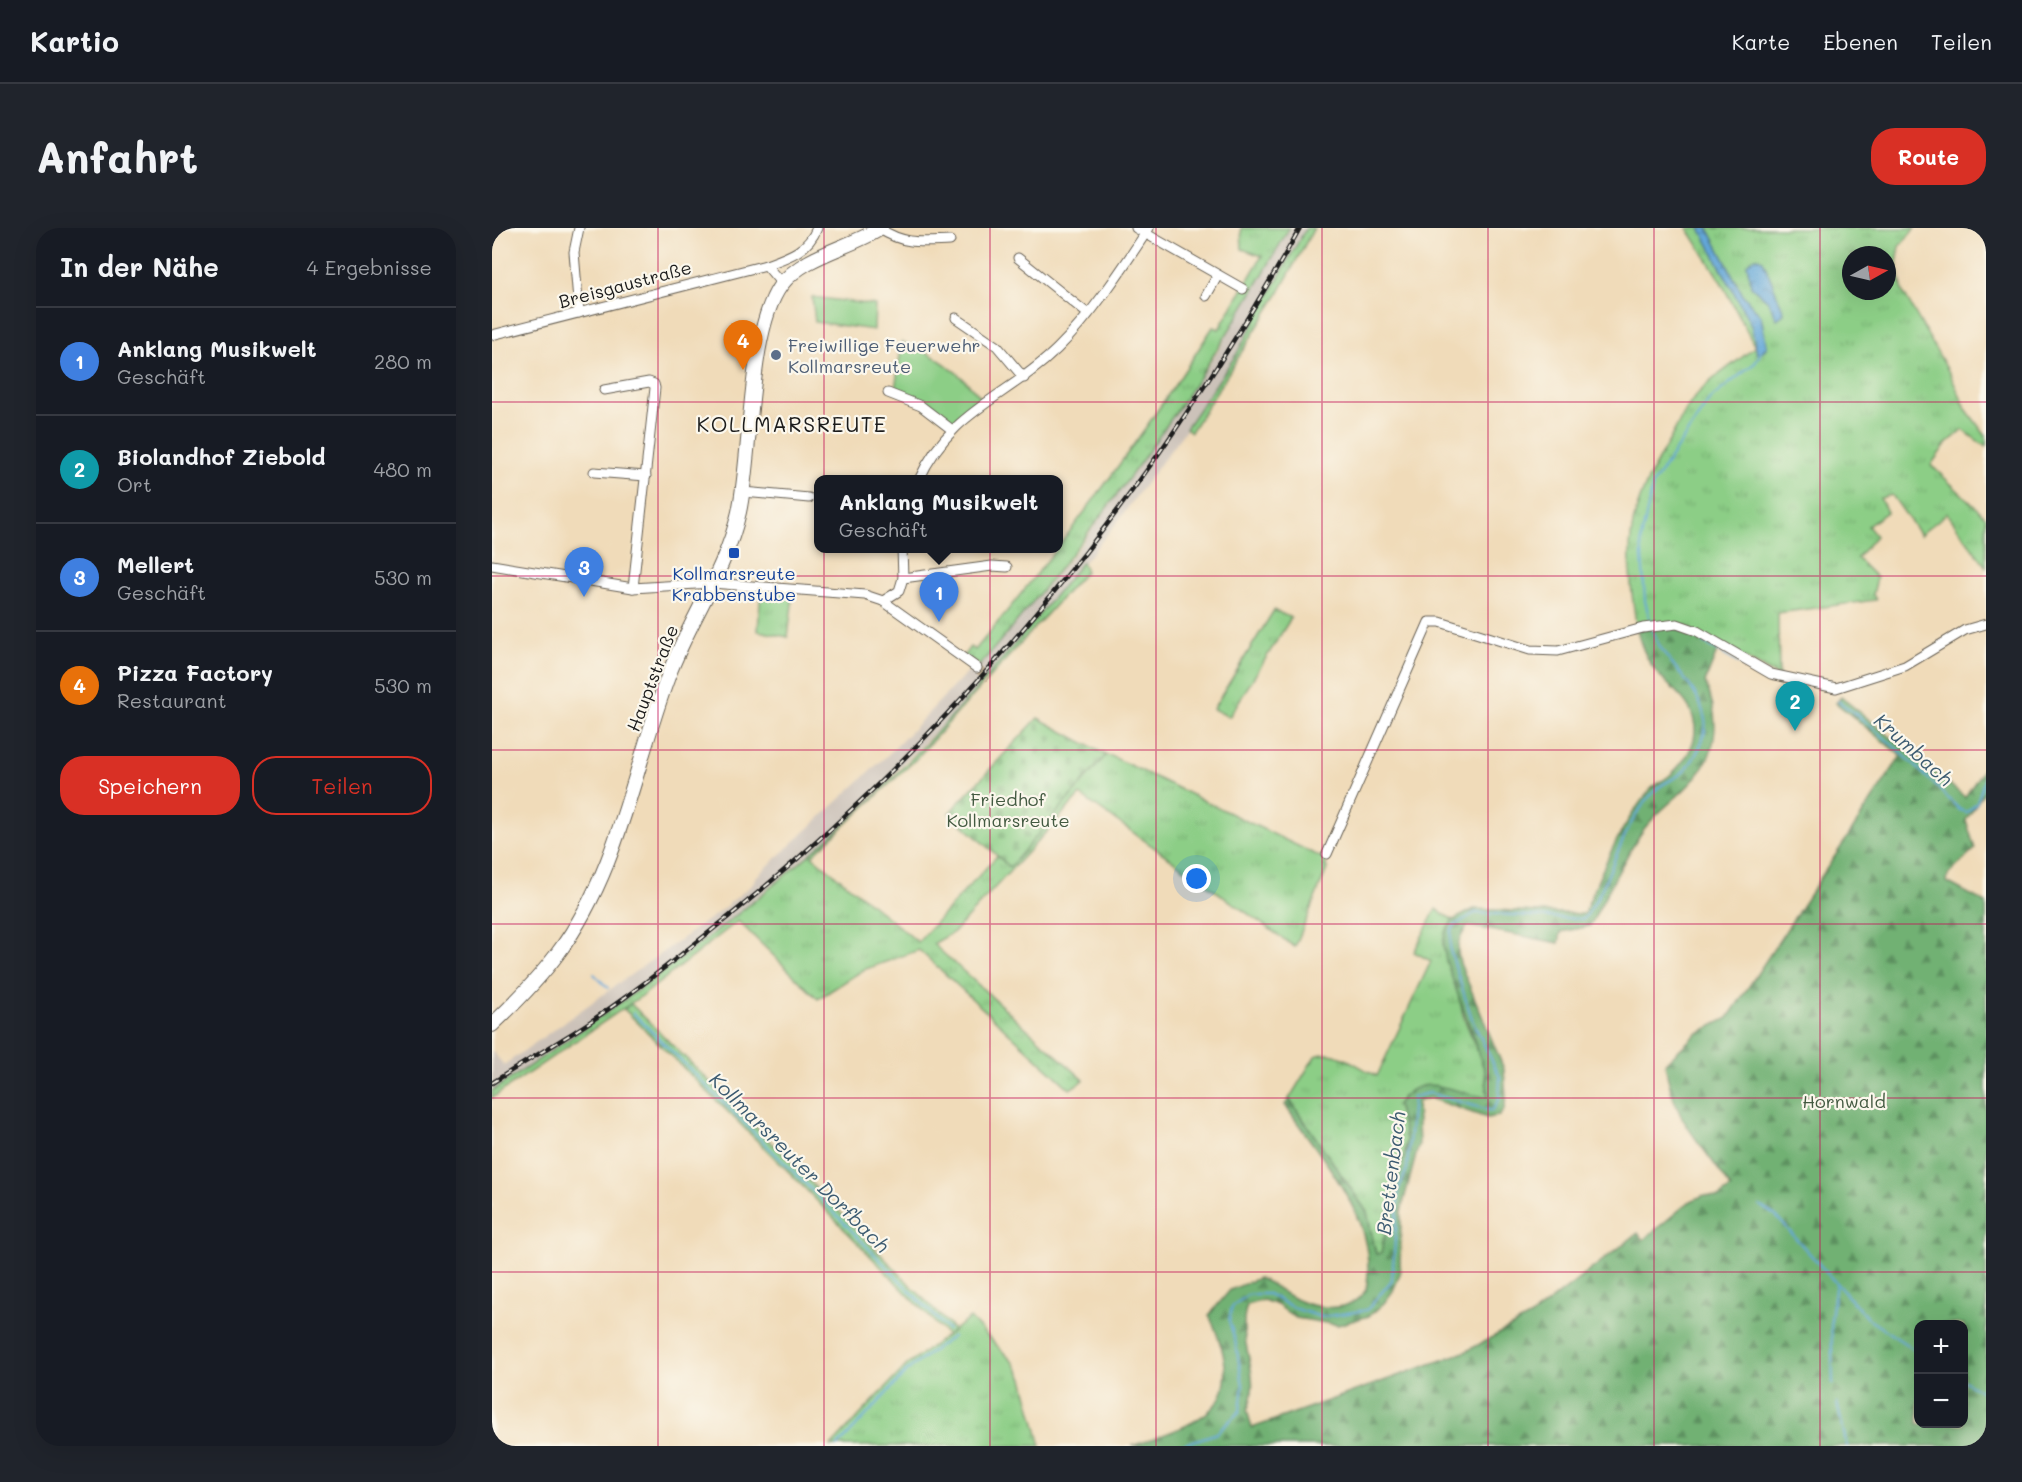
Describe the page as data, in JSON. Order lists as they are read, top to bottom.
{
  "streets": {
    "main road": ["Hauptstraße"],
    "street": ["Breisgaustraße"]
  },
  "districts": ["KOLLMARSREUTE"],
  "water": ["Krumbach", "Kollmarsreuter Dorfbach", "Brettenbach"],
  "parks": ["Friedhof Kollmarsreute", "Hornwald"],
  "places": {
    "other": ["Freiwillige Feuerwehr Kollmarsreute"],
    "transit": ["Kollmarsreute Krabbenstube"]
  },
  "north": "right",
  "page": {
    "header": "Kartio",
    "nav": ["Karte", "Ebenen", "Teilen"],
    "buttons": [
      "Route",
      ["Speichern", "Teilen"]
    ],
    "title": "Anfahrt",
    "heading": ["In der Nähe", "4 Ergebnisse"],
    "list": [
      {
        "mark": "1",
        "name": "Anklang Musikwelt",
        "note": "Geschäft",
        "value": "280 m"
      },
      {
        "mark": "2",
        "name": "Biolandhof Ziebold",
        "note": "Ort",
        "value": "480 m"
      },
      {
        "mark": "3",
        "name": "Mellert",
        "note": "Geschäft",
        "value": "530 m"
      },
      {
        "mark": "4",
        "name": "Pizza Factory",
        "note": "Restaurant",
        "value": "530 m"
      }
    ],
    "pins": [
      "4",
      "3",
      "1",
      "2"
    ],
    "popup": ["Anklang Musikwelt", "Geschäft"],
    "map_buttons": ["+", "−"]
  }
}
